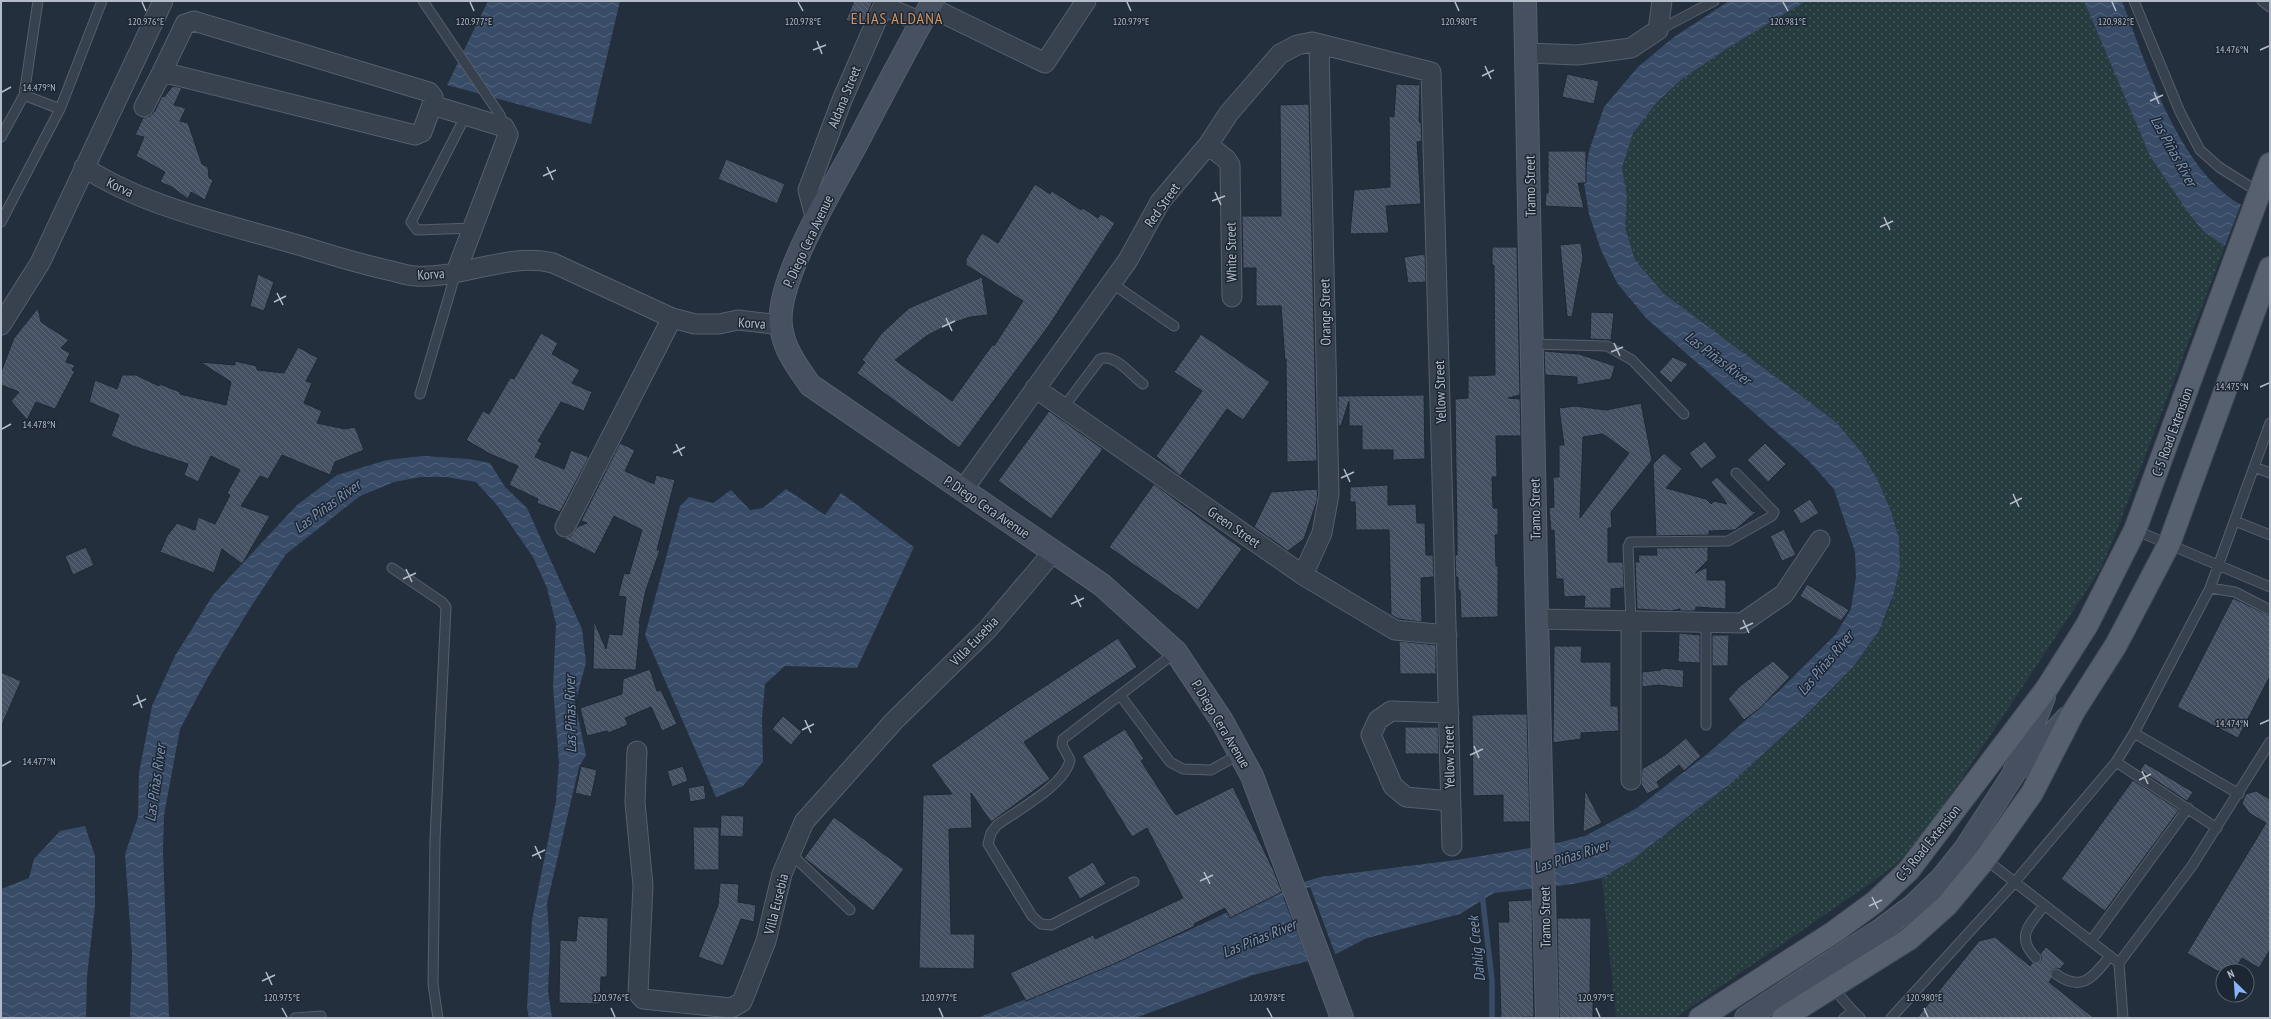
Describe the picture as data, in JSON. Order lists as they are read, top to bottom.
{
  "streets": {
    "main road": ["Tramo Street", "P. Diego Cera Avenue", "C-5 Road Extension"],
    "street": [
      "Aldana Street",
      "Korva",
      "Red Street",
      "White Street",
      "Orange Street",
      "Yellow Street",
      "Green Street",
      "Villa Eusebia"
    ]
  },
  "crossings": [
    ["Aldana Street", "P. Diego Cera Avenue"],
    ["Korva", "P. Diego Cera Avenue"],
    ["Red Street", "P. Diego Cera Avenue"],
    ["Red Street", "White Street"],
    ["Red Street", "Orange Street"],
    ["Red Street", "Yellow Street"],
    ["Red Street", "Green Street"],
    ["P. Diego Cera Avenue", "Villa Eusebia"],
    ["Orange Street", "Green Street"],
    ["Yellow Street", "Green Street"]
  ],
  "districts": ["ELIAS ALDANA"],
  "water": ["Las Piñas River", "Dahlig Creek"],
  "north": "top left",
  "coordinates": [
    "120.976°E",
    "120.977°E",
    "120.978°E",
    "120.979°E",
    "120.980°E",
    "120.981°E",
    "120.982°E",
    "14.476°N",
    "14.479°N",
    "14.475°N",
    "14.478°N",
    "14.474°N",
    "14.477°N",
    "120.975°E"
  ]
}
